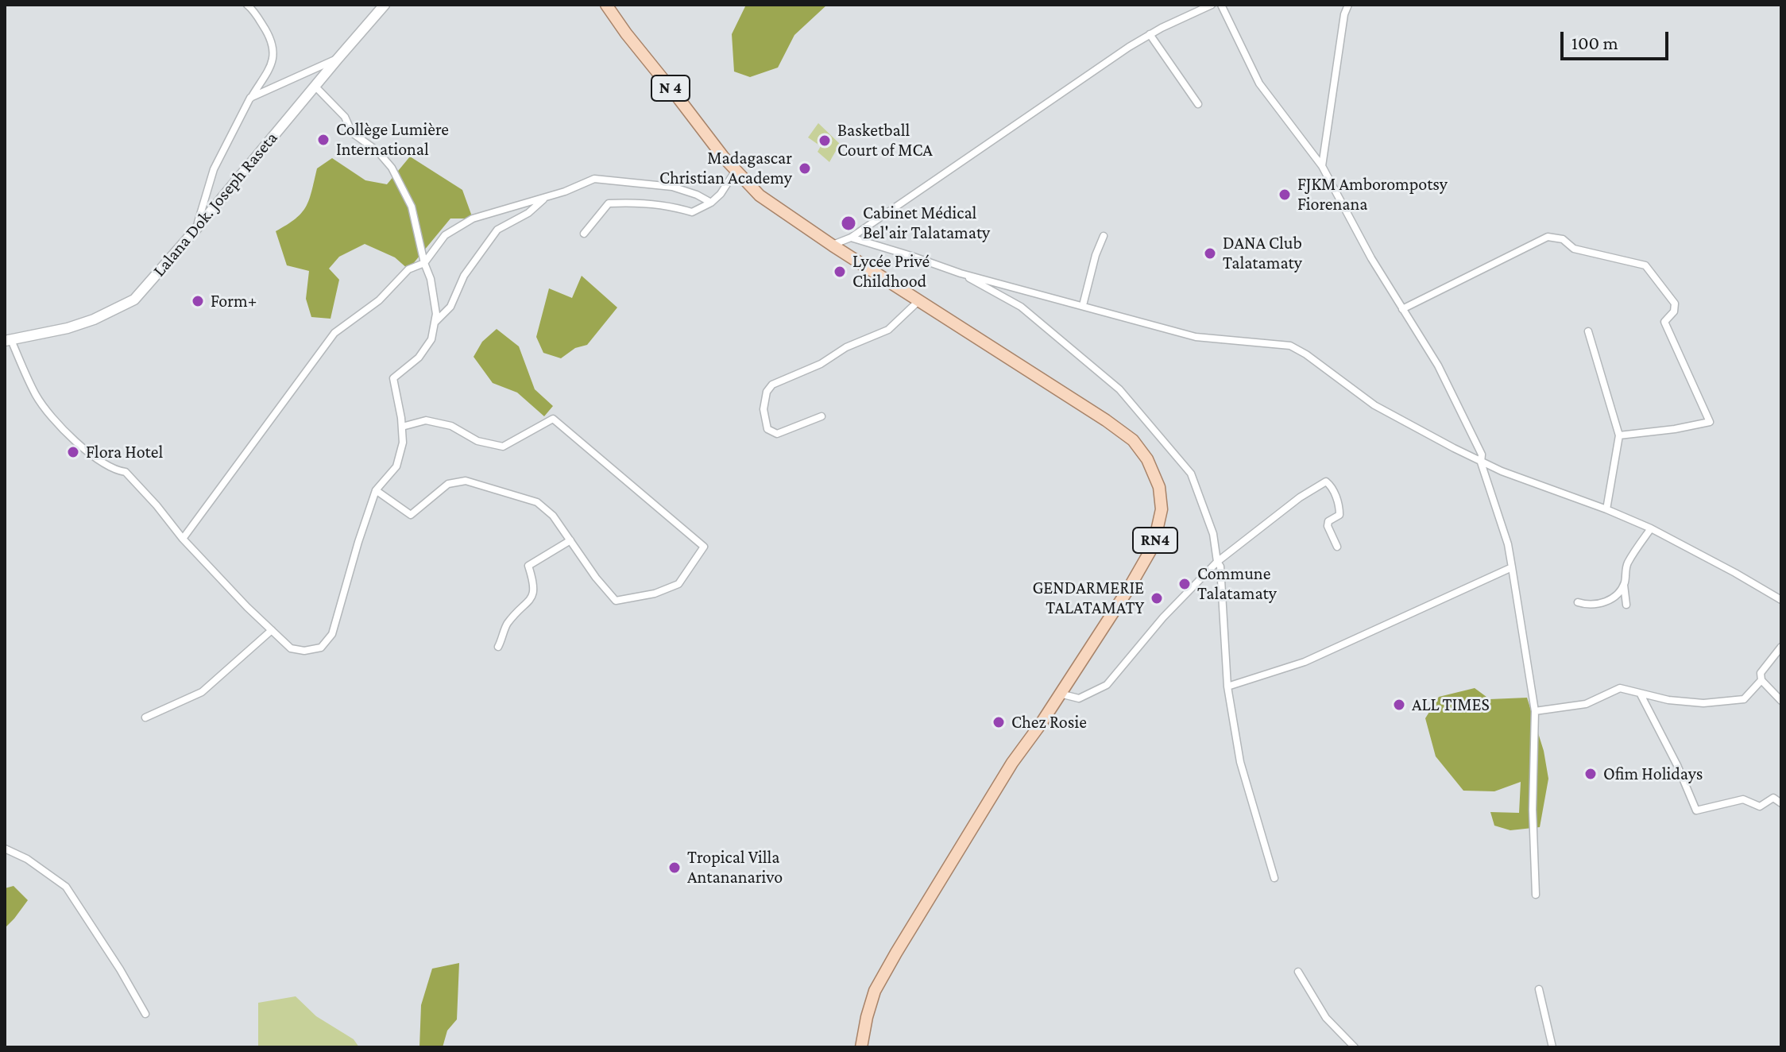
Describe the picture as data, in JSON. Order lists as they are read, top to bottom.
{
  "streets": {
    "main road": ["N 4", "Lalana Dok. Joseph Raseta", "RN4"]
  },
  "crossings": [
    ["N 4", "RN4"]
  ],
  "places": [
    "Collège Lumière International",
    "Basketball Court of MCA",
    "Madagascar Christian Academy",
    "FJKM Amborompotsy Fiorenana",
    "Cabinet Médical Bel'air Talatamaty",
    "DANA Club Talatamaty",
    "Lycée Privé Childhood",
    "Form+",
    "Flora Hotel",
    "Commune Talatamaty",
    "GENDARMERIE TALATAMATY",
    "ALL TIMES",
    "Chez Rosie",
    "Ofim Holidays",
    "Tropical Villa Antananarivo"
  ],
  "scale_bar": "100 m"
}
